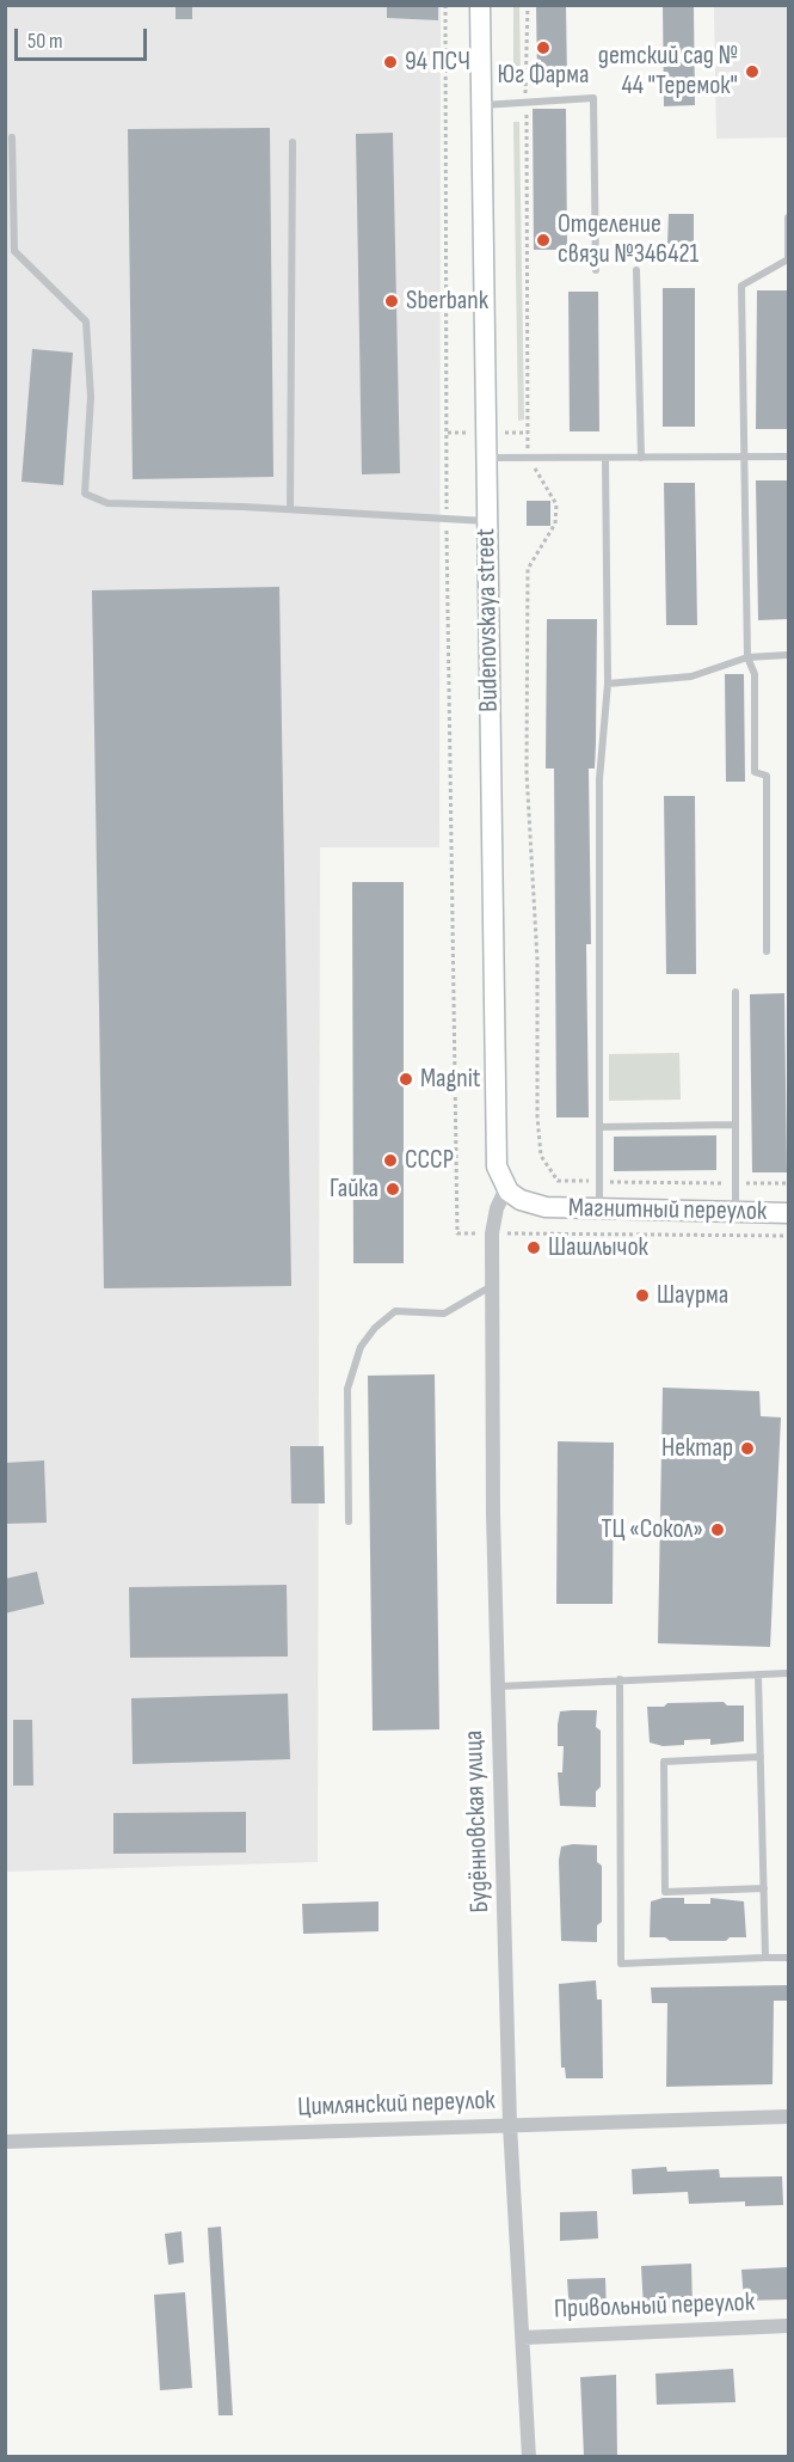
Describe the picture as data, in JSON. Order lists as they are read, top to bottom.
{
  "streets": {
    "main road": ["Budenovskaya street", "Магнитный переулок"],
    "street": ["Будённовская улица", "Цимлянский переулок", "Привольный переулок"]
  },
  "crossings": [
    ["Budenovskaya street", "Магнитный переулок"],
    ["Budenovskaya street", "Будённовская улица"],
    ["Магнитный переулок", "Будённовская улица"],
    ["Будённовская улица", "Цимлянский переулок"],
    ["Будённовская улица", "Привольный переулок"]
  ],
  "places": [
    "Юг Фарма",
    "94 ПСЧ",
    "детский сад № 44 \"Теремок\"",
    "Отделение связи №346421",
    "Sberbank",
    "Magnit",
    "СССР",
    "Гайка",
    "Шашлычок",
    "Шаурма",
    "Нектар",
    "ТЦ «Сокол»"
  ],
  "scale_bar": "50 m"
}
